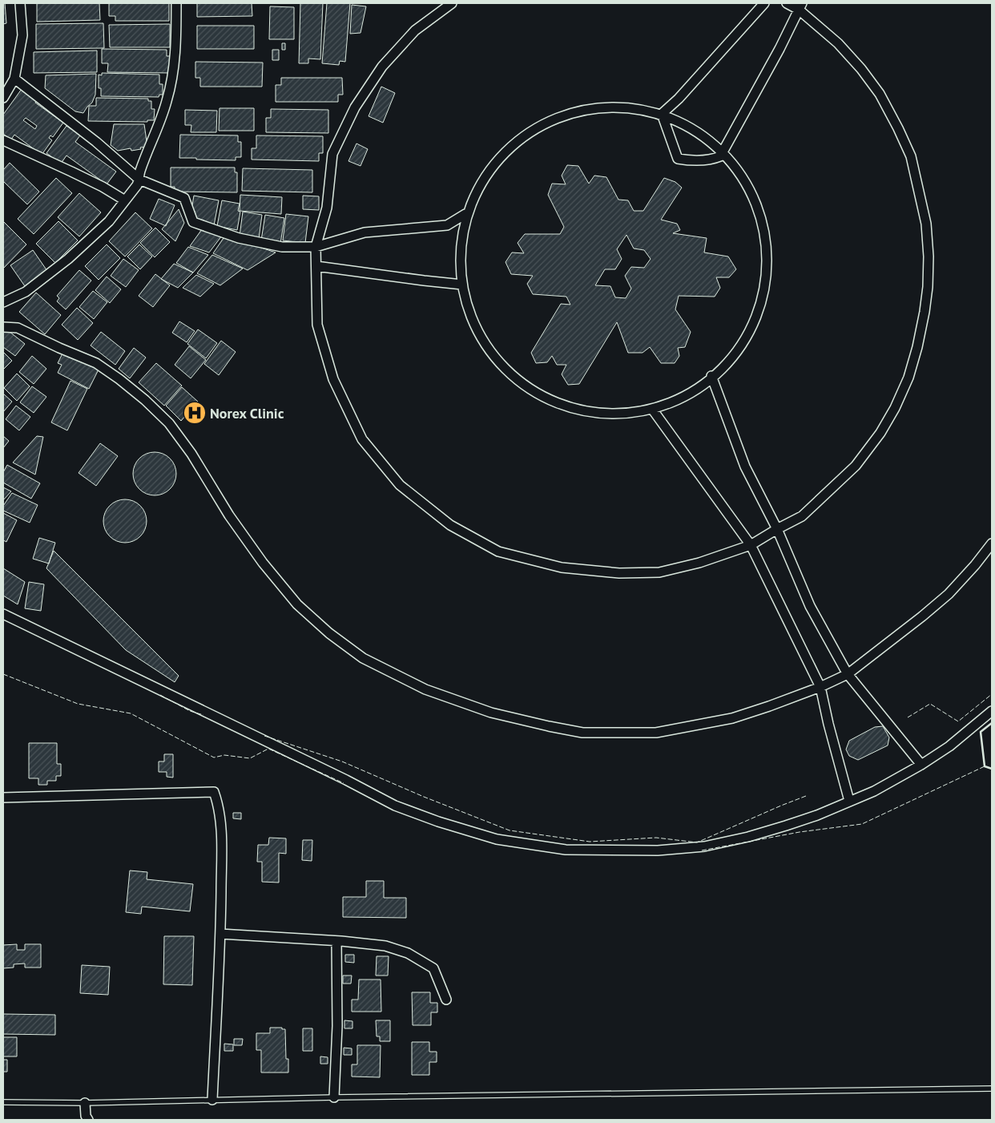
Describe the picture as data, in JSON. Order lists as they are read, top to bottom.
{
  "places": {
    "hospital": ["Norex Clinic"]
  }
}
